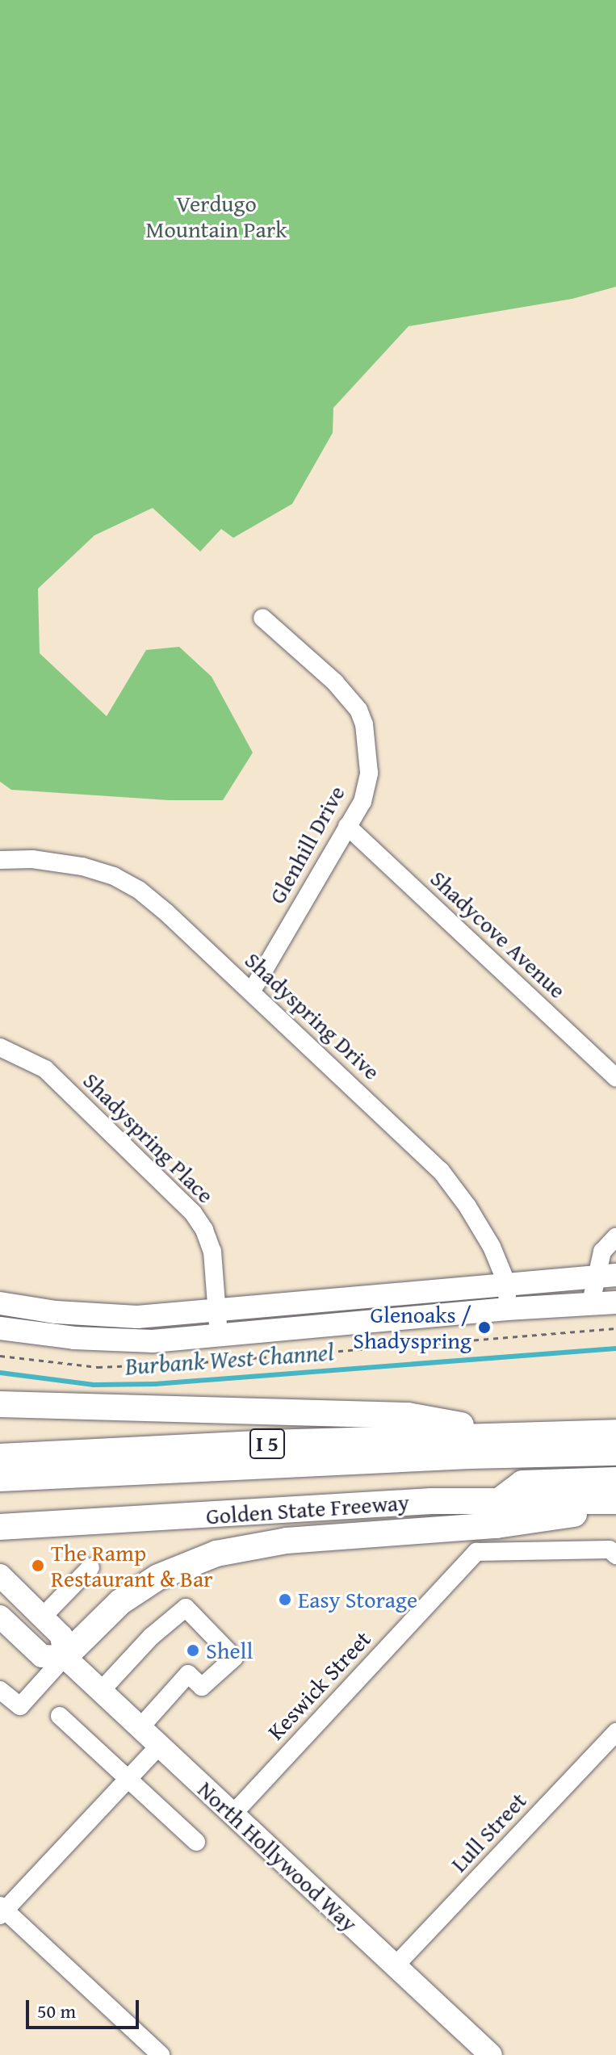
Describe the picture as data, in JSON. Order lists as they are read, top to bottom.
{
  "streets": {
    "highway": ["I 5", "Golden State Freeway"],
    "main road": ["North Hollywood Way"],
    "street": [
      "Glenhill Drive",
      "Shadycove Avenue",
      "Shadyspring Drive",
      "Shadyspring Place",
      "Keswick Street",
      "Lull Street"
    ]
  },
  "crossings": [
    ["Glenhill Drive", "Shadycove Avenue"],
    ["Glenhill Drive", "Shadyspring Drive"],
    ["Keswick Street", "North Hollywood Way"],
    ["Lull Street", "North Hollywood Way"]
  ],
  "water": ["Burbank West Channel"],
  "parks": ["Verdugo Mountain Park"],
  "places": [
    "Glenoaks / Shadyspring",
    "The Ramp Restaurant & Bar",
    "Easy Storage",
    "Shell"
  ],
  "scale_bar": "50 m"
}
